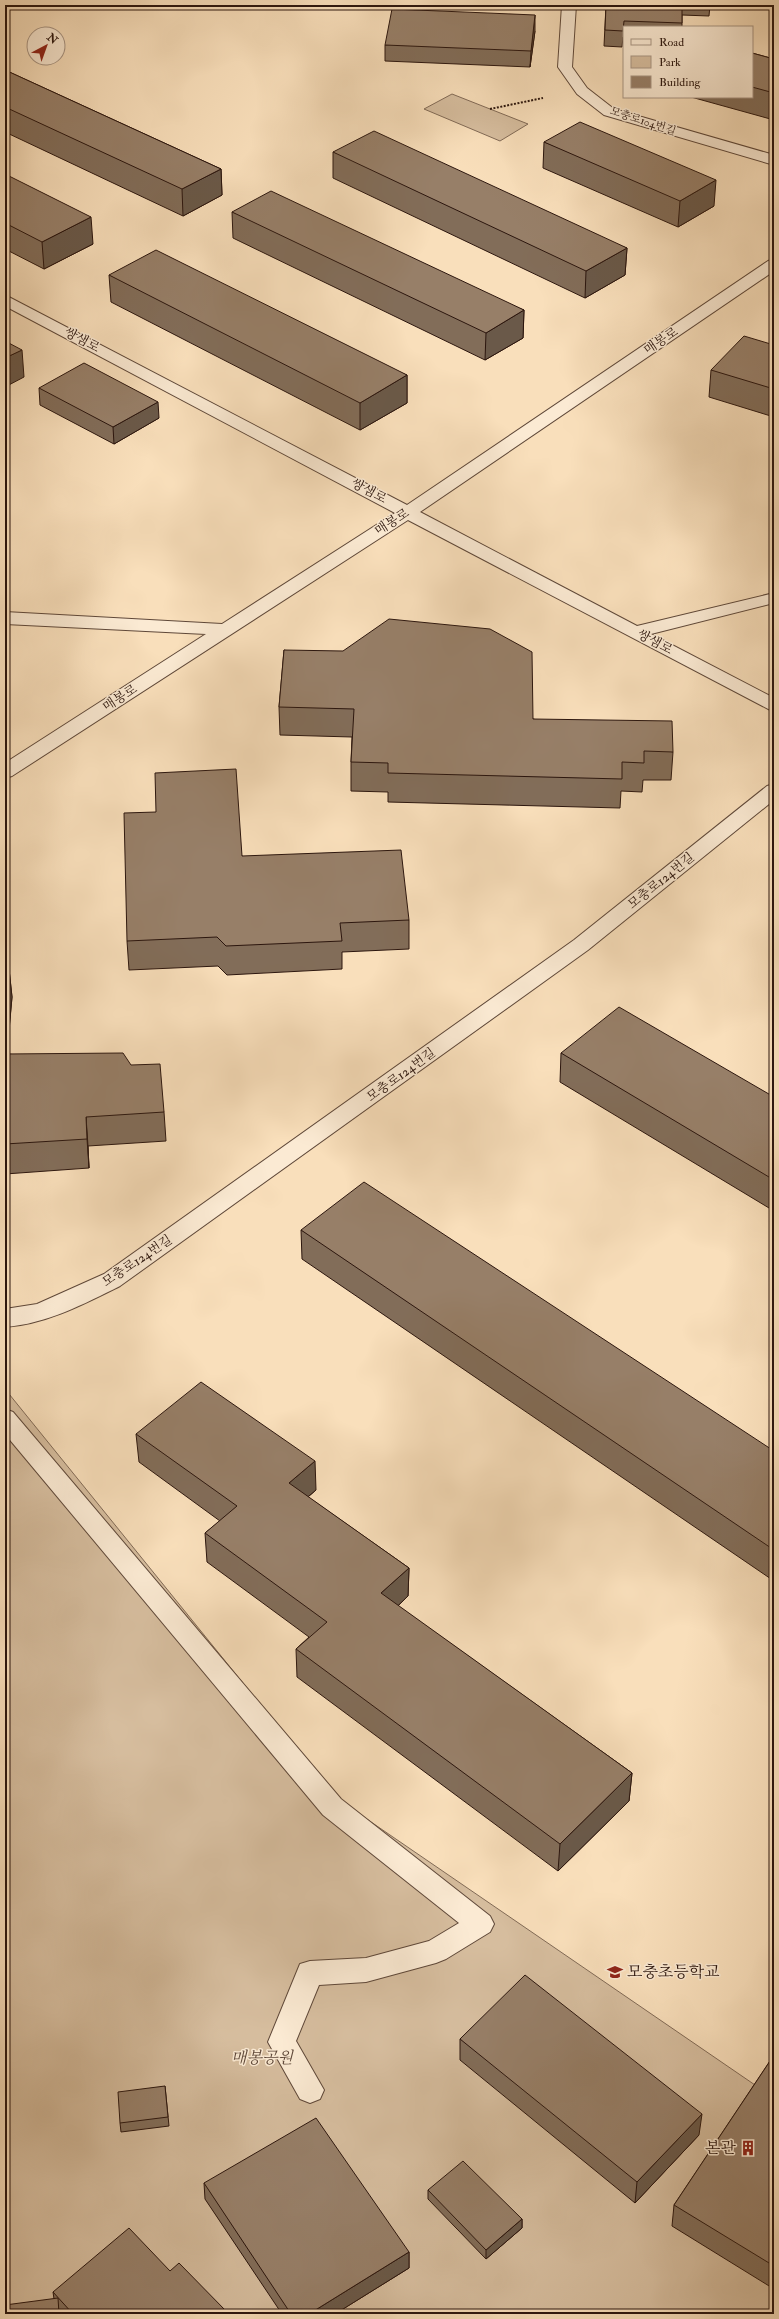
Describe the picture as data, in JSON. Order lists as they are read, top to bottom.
{
  "streets": {
    "street": [
      "모충로104번길",
      "쌍샘로",
      "매봉로",
      "모충로124번길"
    ]
  },
  "crossings": [
    ["쌍샘로", "매봉로"]
  ],
  "parks": ["매봉공원"],
  "places": {
    "school or university": ["모충초등학교"],
    "building": ["본관"]
  },
  "legend": ["Road", "Park", "Building"],
  "north": "top right"
}
